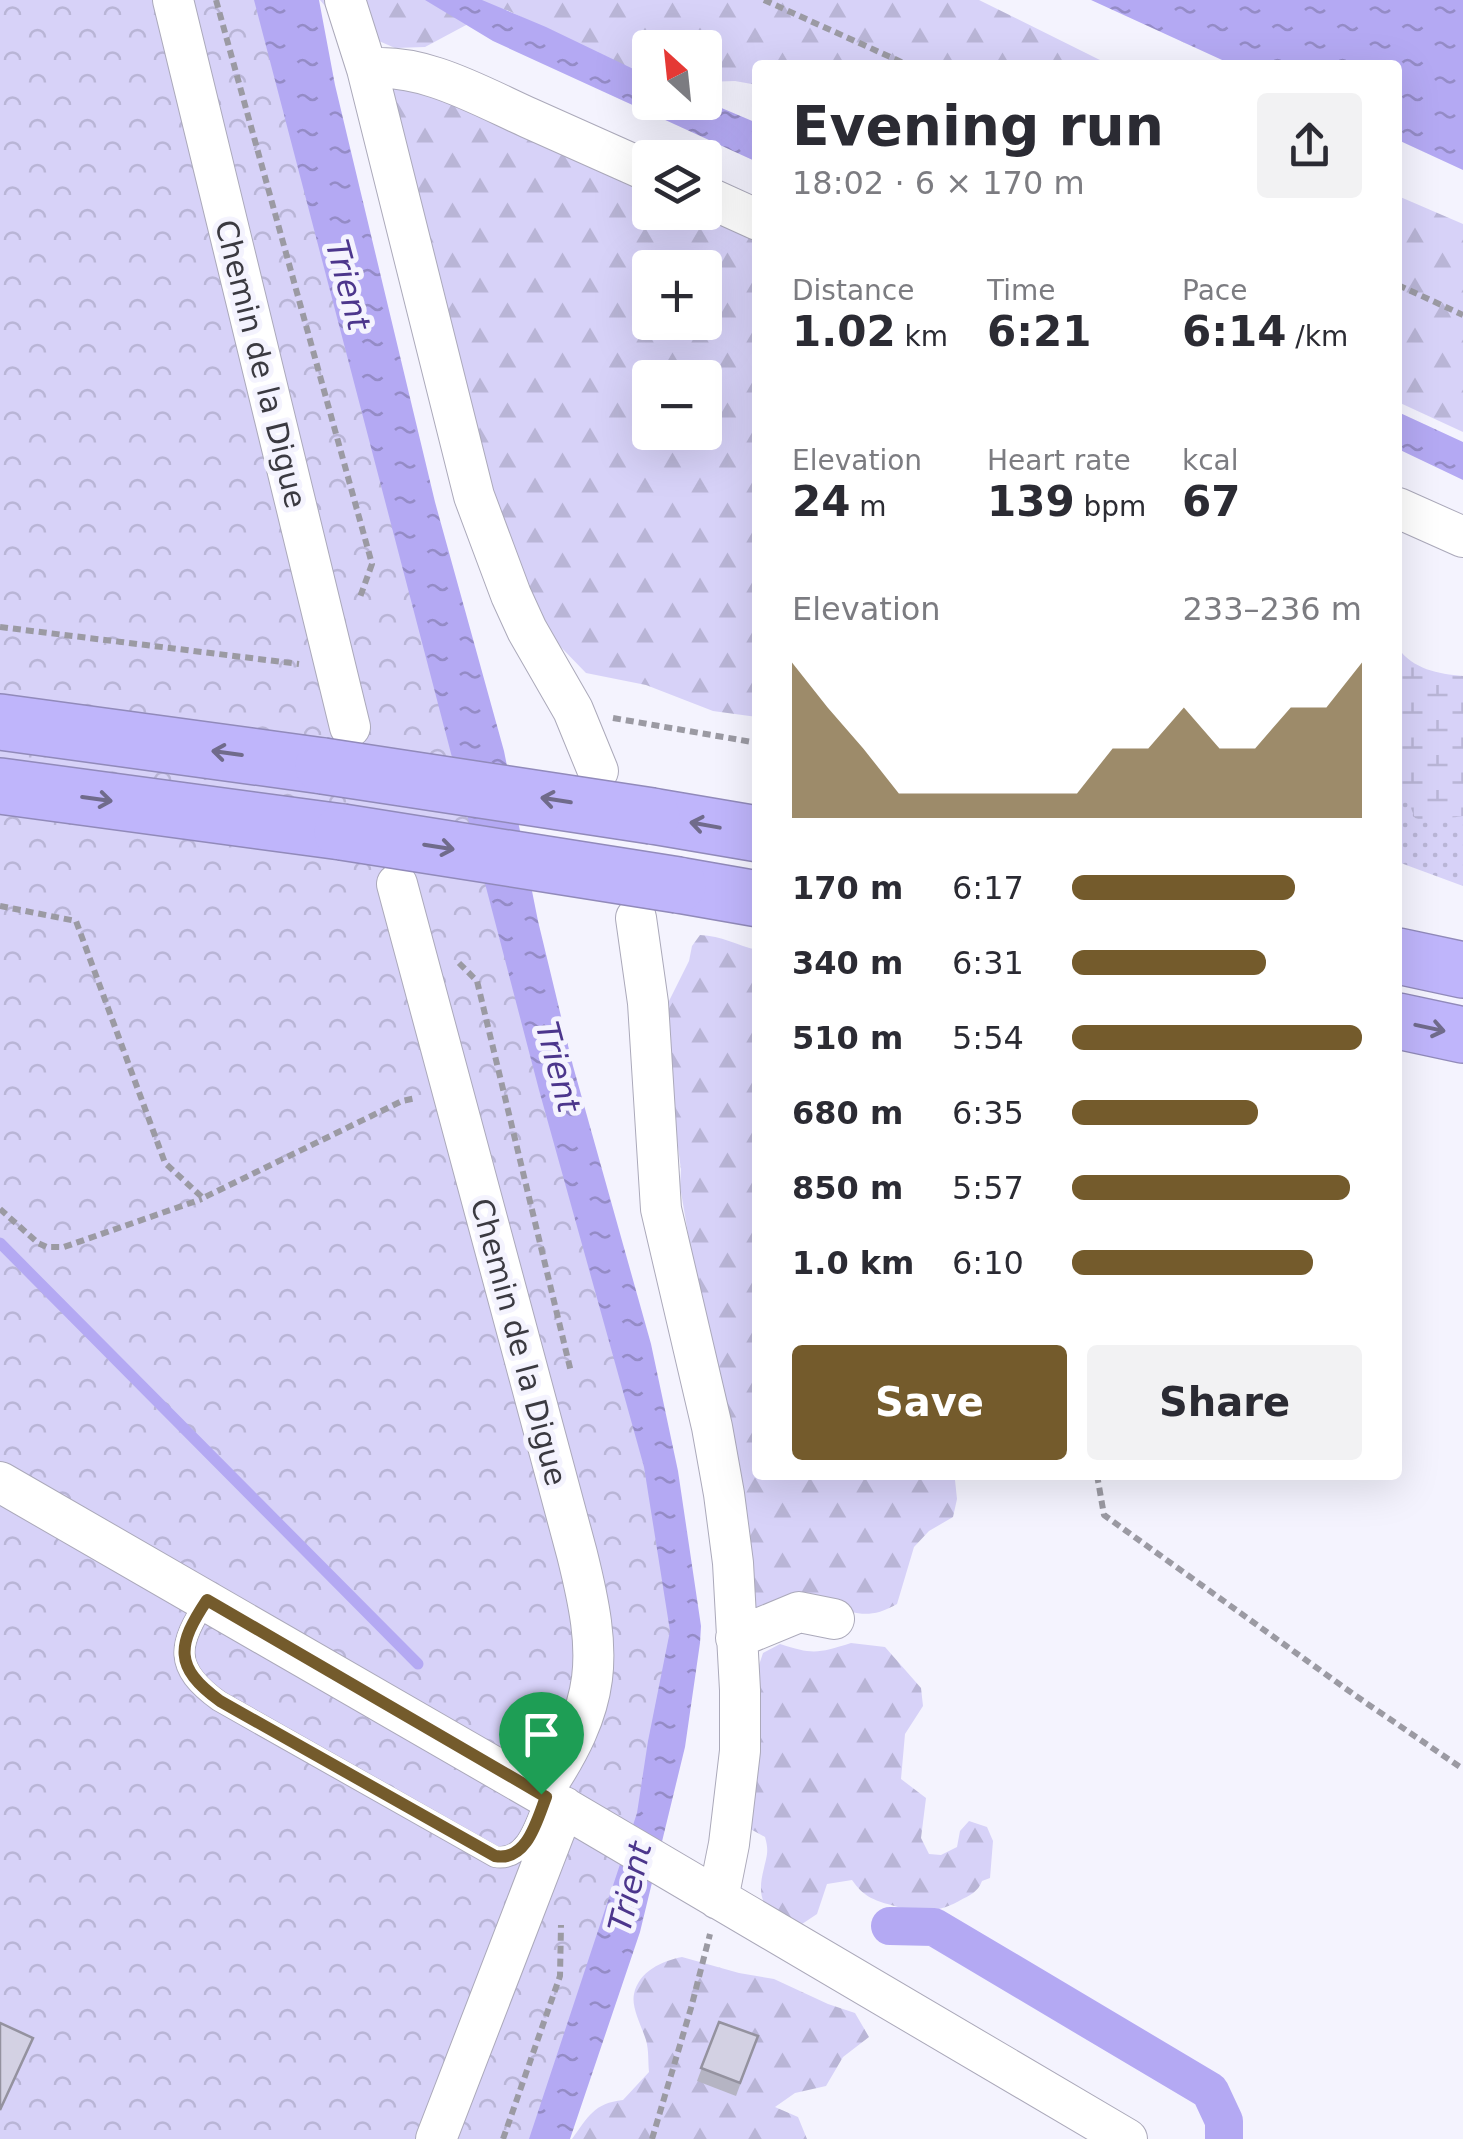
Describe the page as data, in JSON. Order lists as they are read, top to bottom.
{
  "streets": {
    "street": ["Chemin de la Digue"]
  },
  "water": ["Trient"],
  "north": "top left",
  "page": {
    "map_buttons": ["+", "−"],
    "heading": ["Evening run", "18:02 · 6 × 170 m"],
    "stats": [
      ["Distance", "1.02 km"],
      ["Time", "6:21"],
      ["Pace", "6:14 /km"],
      ["Elevation", "24 m"],
      ["Heart rate", "139 bpm"],
      ["kcal", "67"]
    ],
    "chart": ["Elevation", "233–236 m"],
    "list": [
      {
        "name": "170 m",
        "note": "6:17"
      },
      {
        "name": "340 m",
        "note": "6:31"
      },
      {
        "name": "510 m",
        "note": "5:54"
      },
      {
        "name": "680 m",
        "note": "6:35"
      },
      {
        "name": "850 m",
        "note": "5:57"
      },
      {
        "name": "1.0 km",
        "note": "6:10"
      }
    ],
    "buttons": ["Save", "Share"]
  }
}
